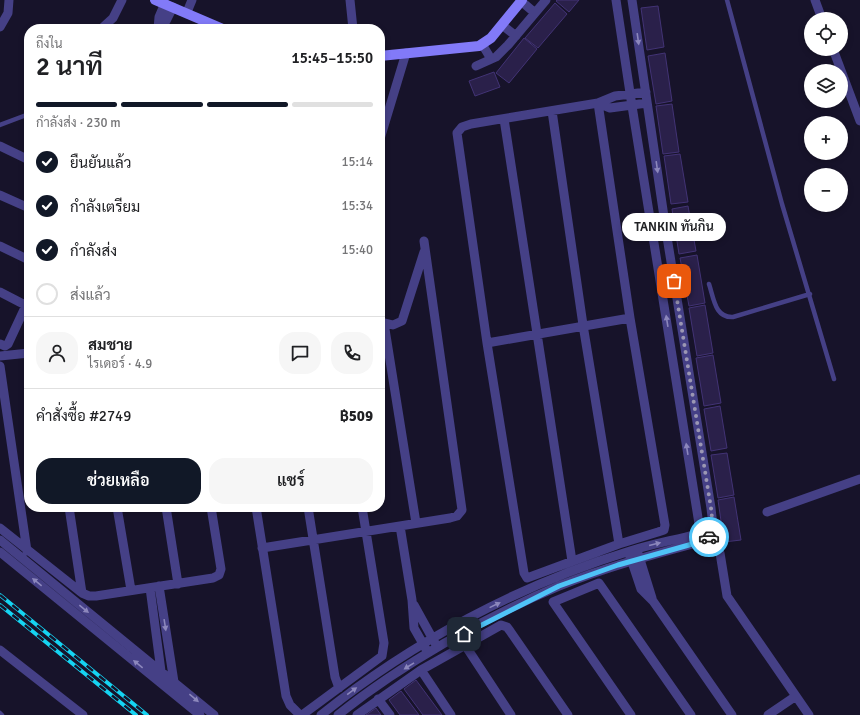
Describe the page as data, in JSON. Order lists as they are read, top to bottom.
{
  "places": ["TANKIN ทันกิน"],
  "page": {
    "map_buttons": ["+", "−"],
    "heading": ["2 นาที", "ถึงใน", "15:45–15:50"],
    "panel": [
      "สมชาย",
      "ไรเดอร์ · 4.9",
      "คำสั่งซื้อ #2749",
      "฿509"
    ],
    "bar": "กำลังส่ง · 230 m",
    "list": [
      ["ยืนยันแล้ว", "15:14"],
      ["กำลังเตรียม", "15:34"],
      ["กำลังส่ง", "15:40"],
      "ส่งแล้ว"
    ],
    "bubble": "TANKIN ทันกิน",
    "buttons": ["ช่วยเหลือ", "แชร์"]
  }
}
